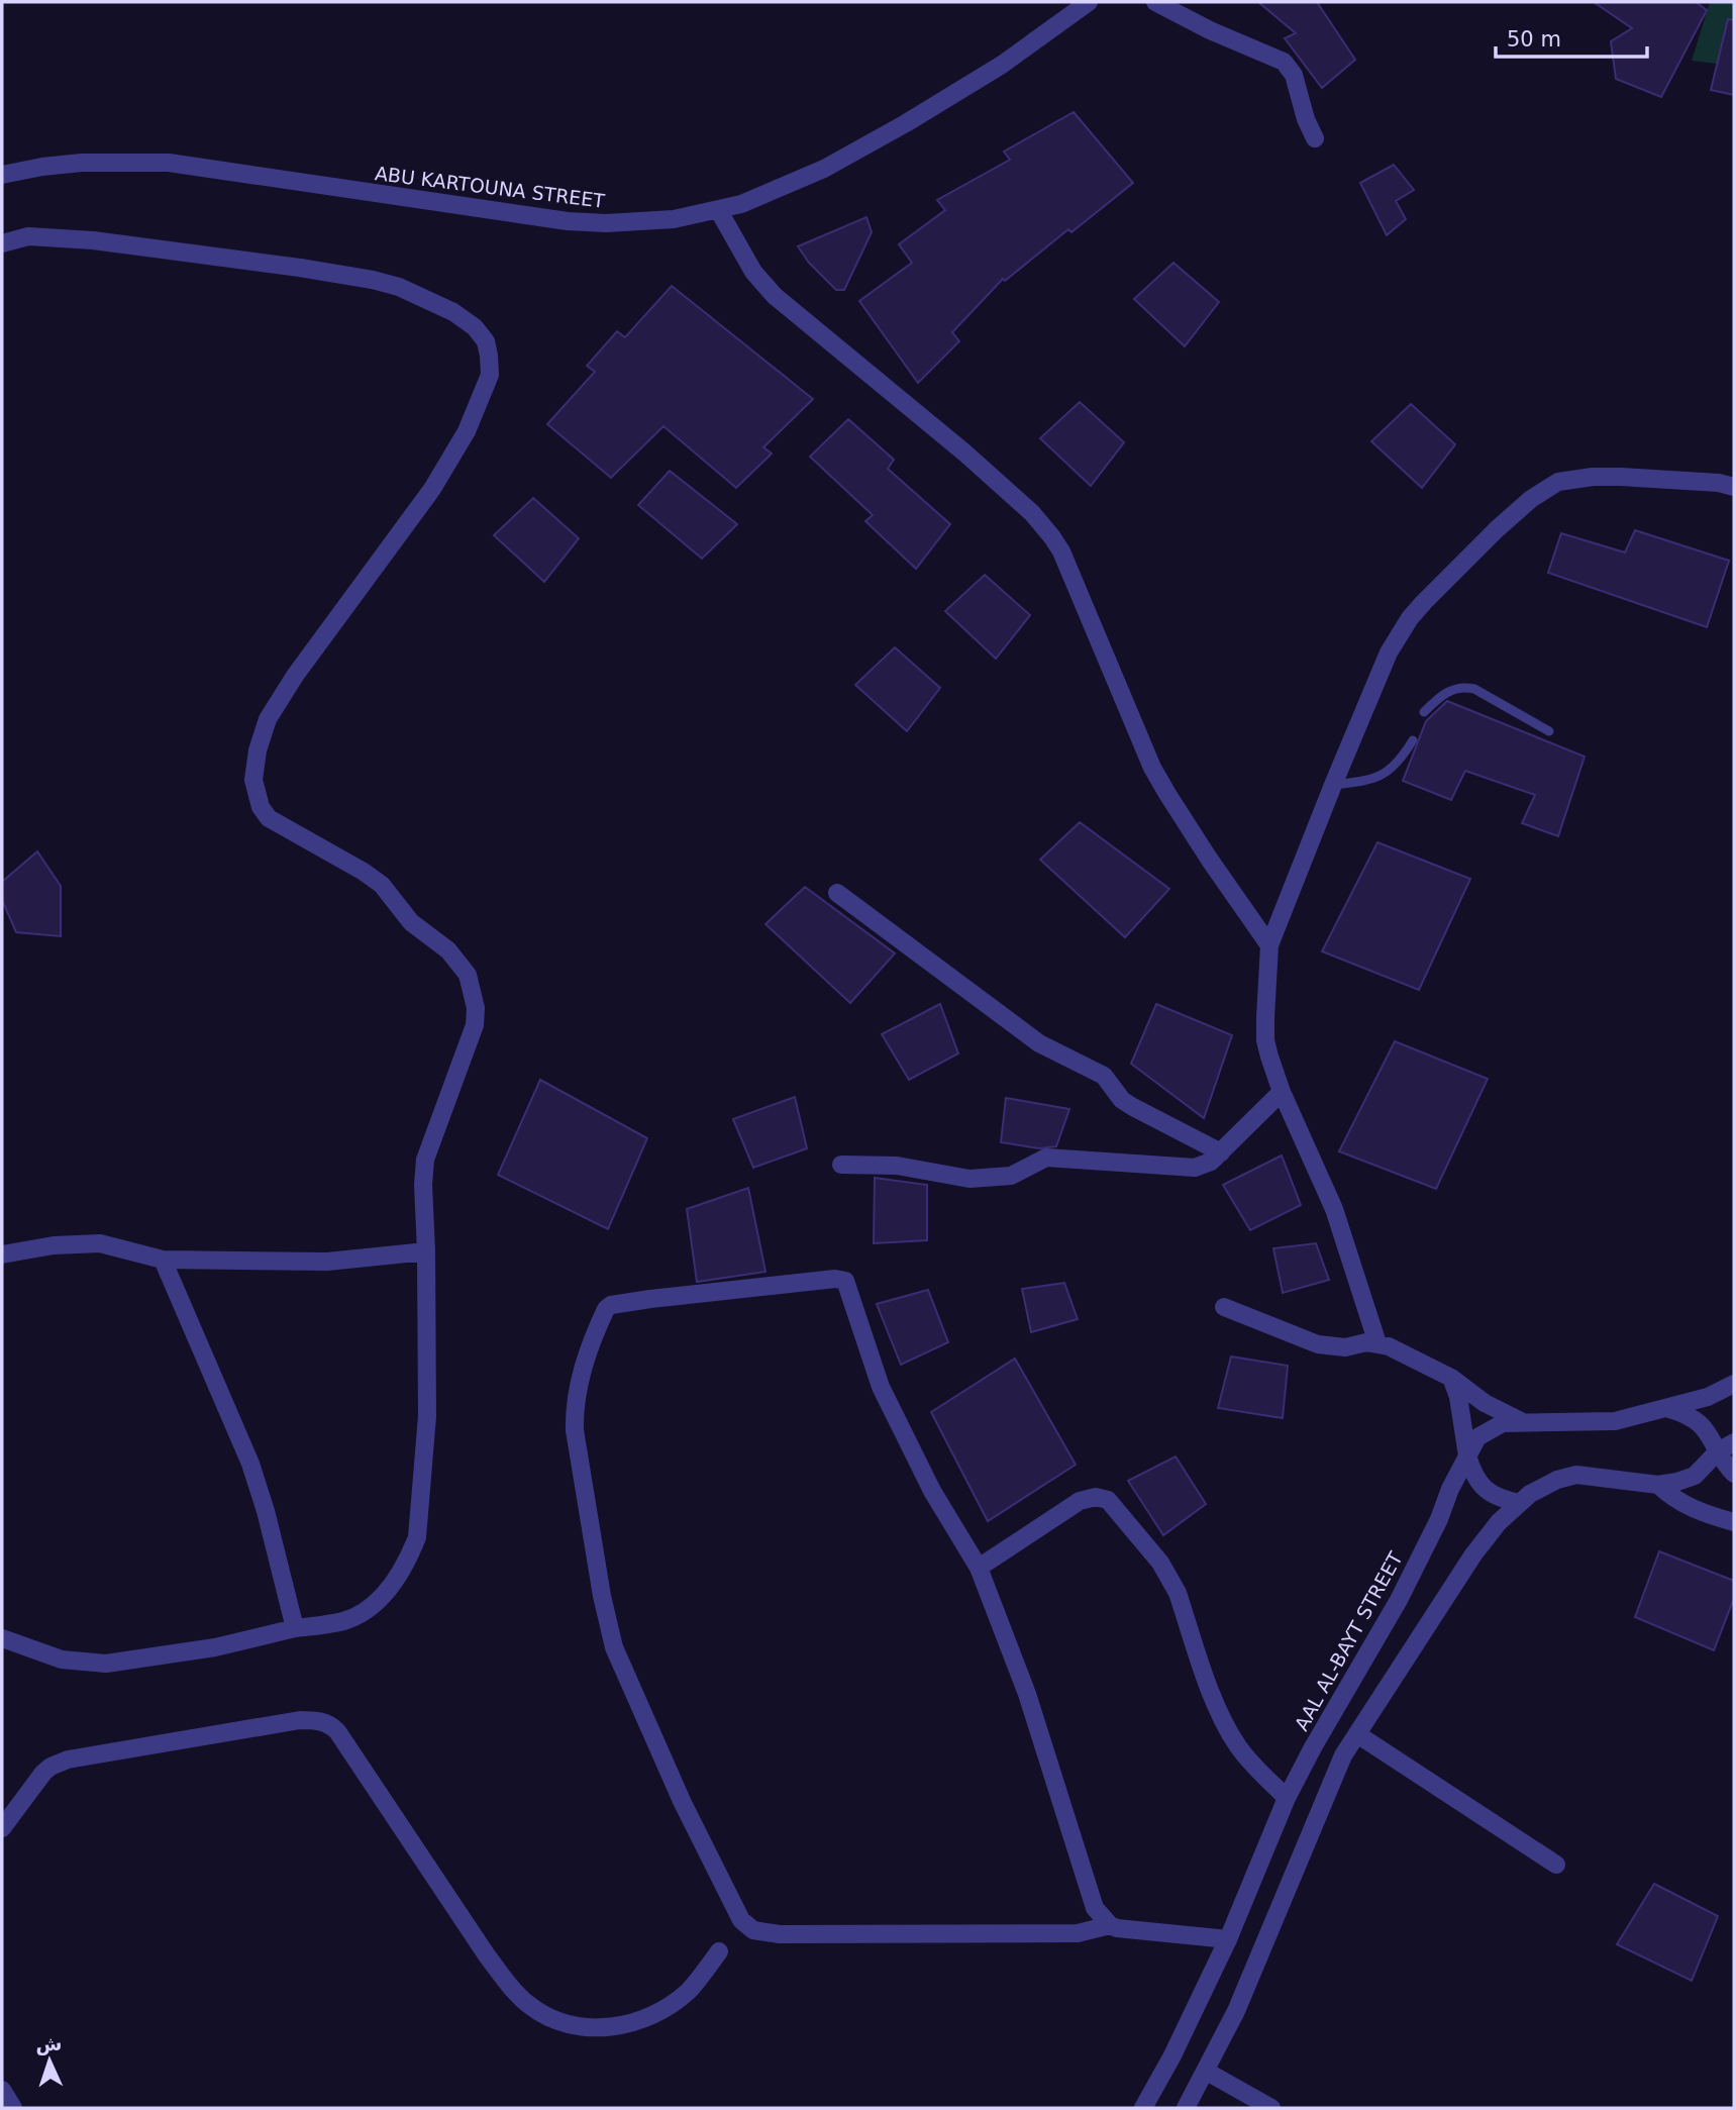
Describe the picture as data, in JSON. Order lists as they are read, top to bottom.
{
  "streets": {
    "street": ["ABU KARTOUNA STREET", "AAL AL-BAYT STREET"]
  },
  "scale_bar": "50 m",
  "north": "top"
}
